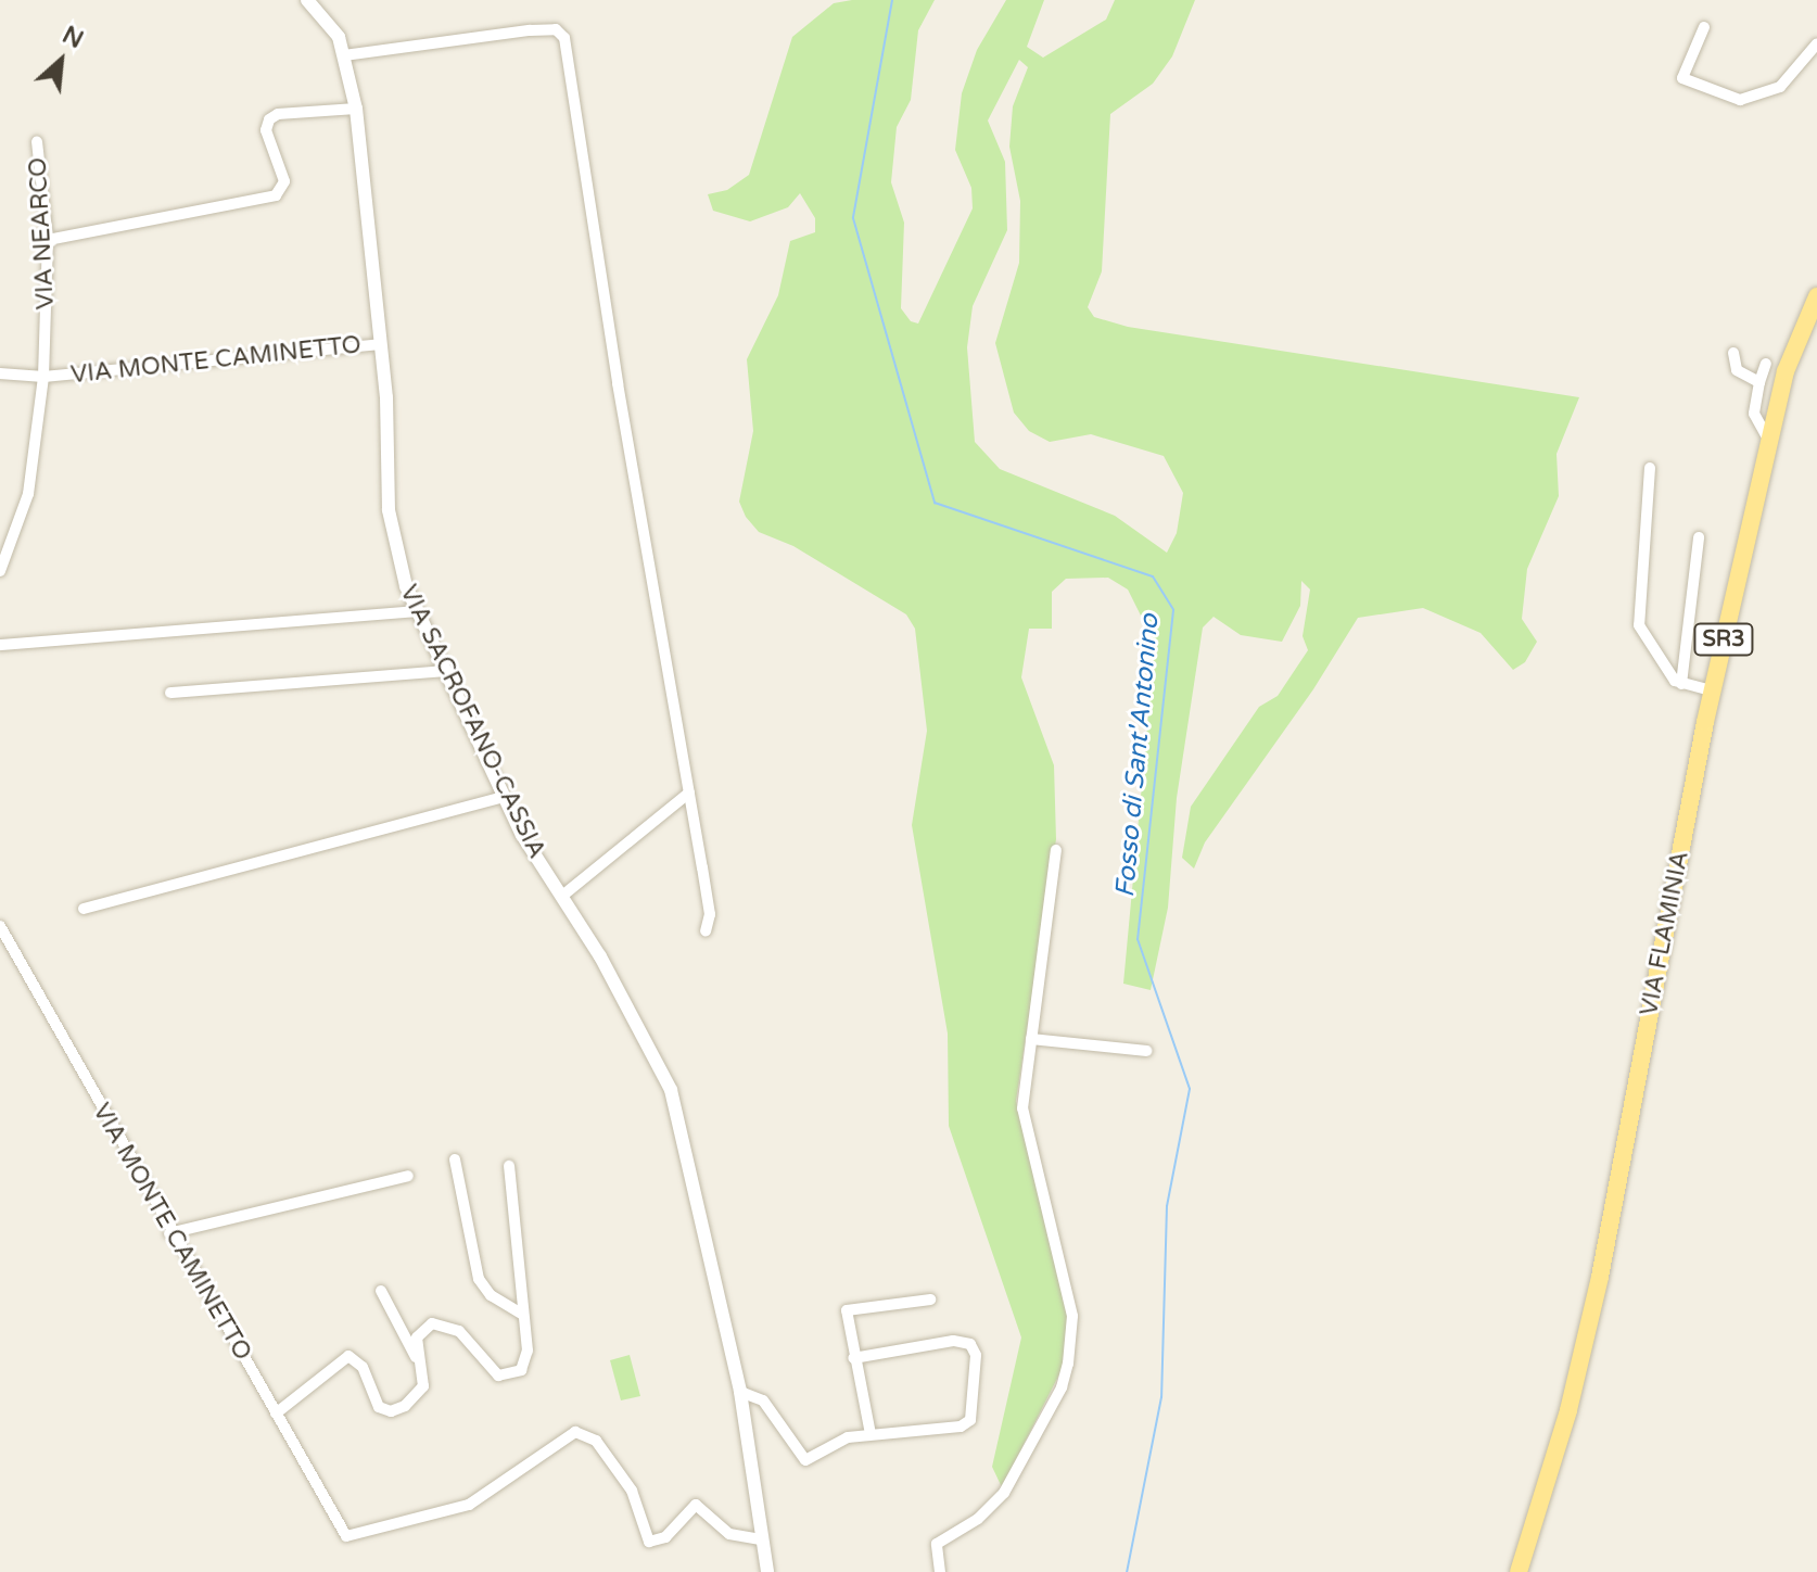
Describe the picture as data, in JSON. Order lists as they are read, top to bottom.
{
  "streets": {
    "main road": ["SR3", "VIA FLAMINIA"],
    "street": ["VIA NEARCO", "VIA MONTE CAMINETTO", "VIA SACROFANO-CASSIA"]
  },
  "crossings": [
    ["VIA NEARCO", "VIA MONTE CAMINETTO"],
    ["VIA MONTE CAMINETTO", "VIA SACROFANO-CASSIA"]
  ],
  "water": ["Fosso di Sant'Antonino"],
  "north": "top right"
}
